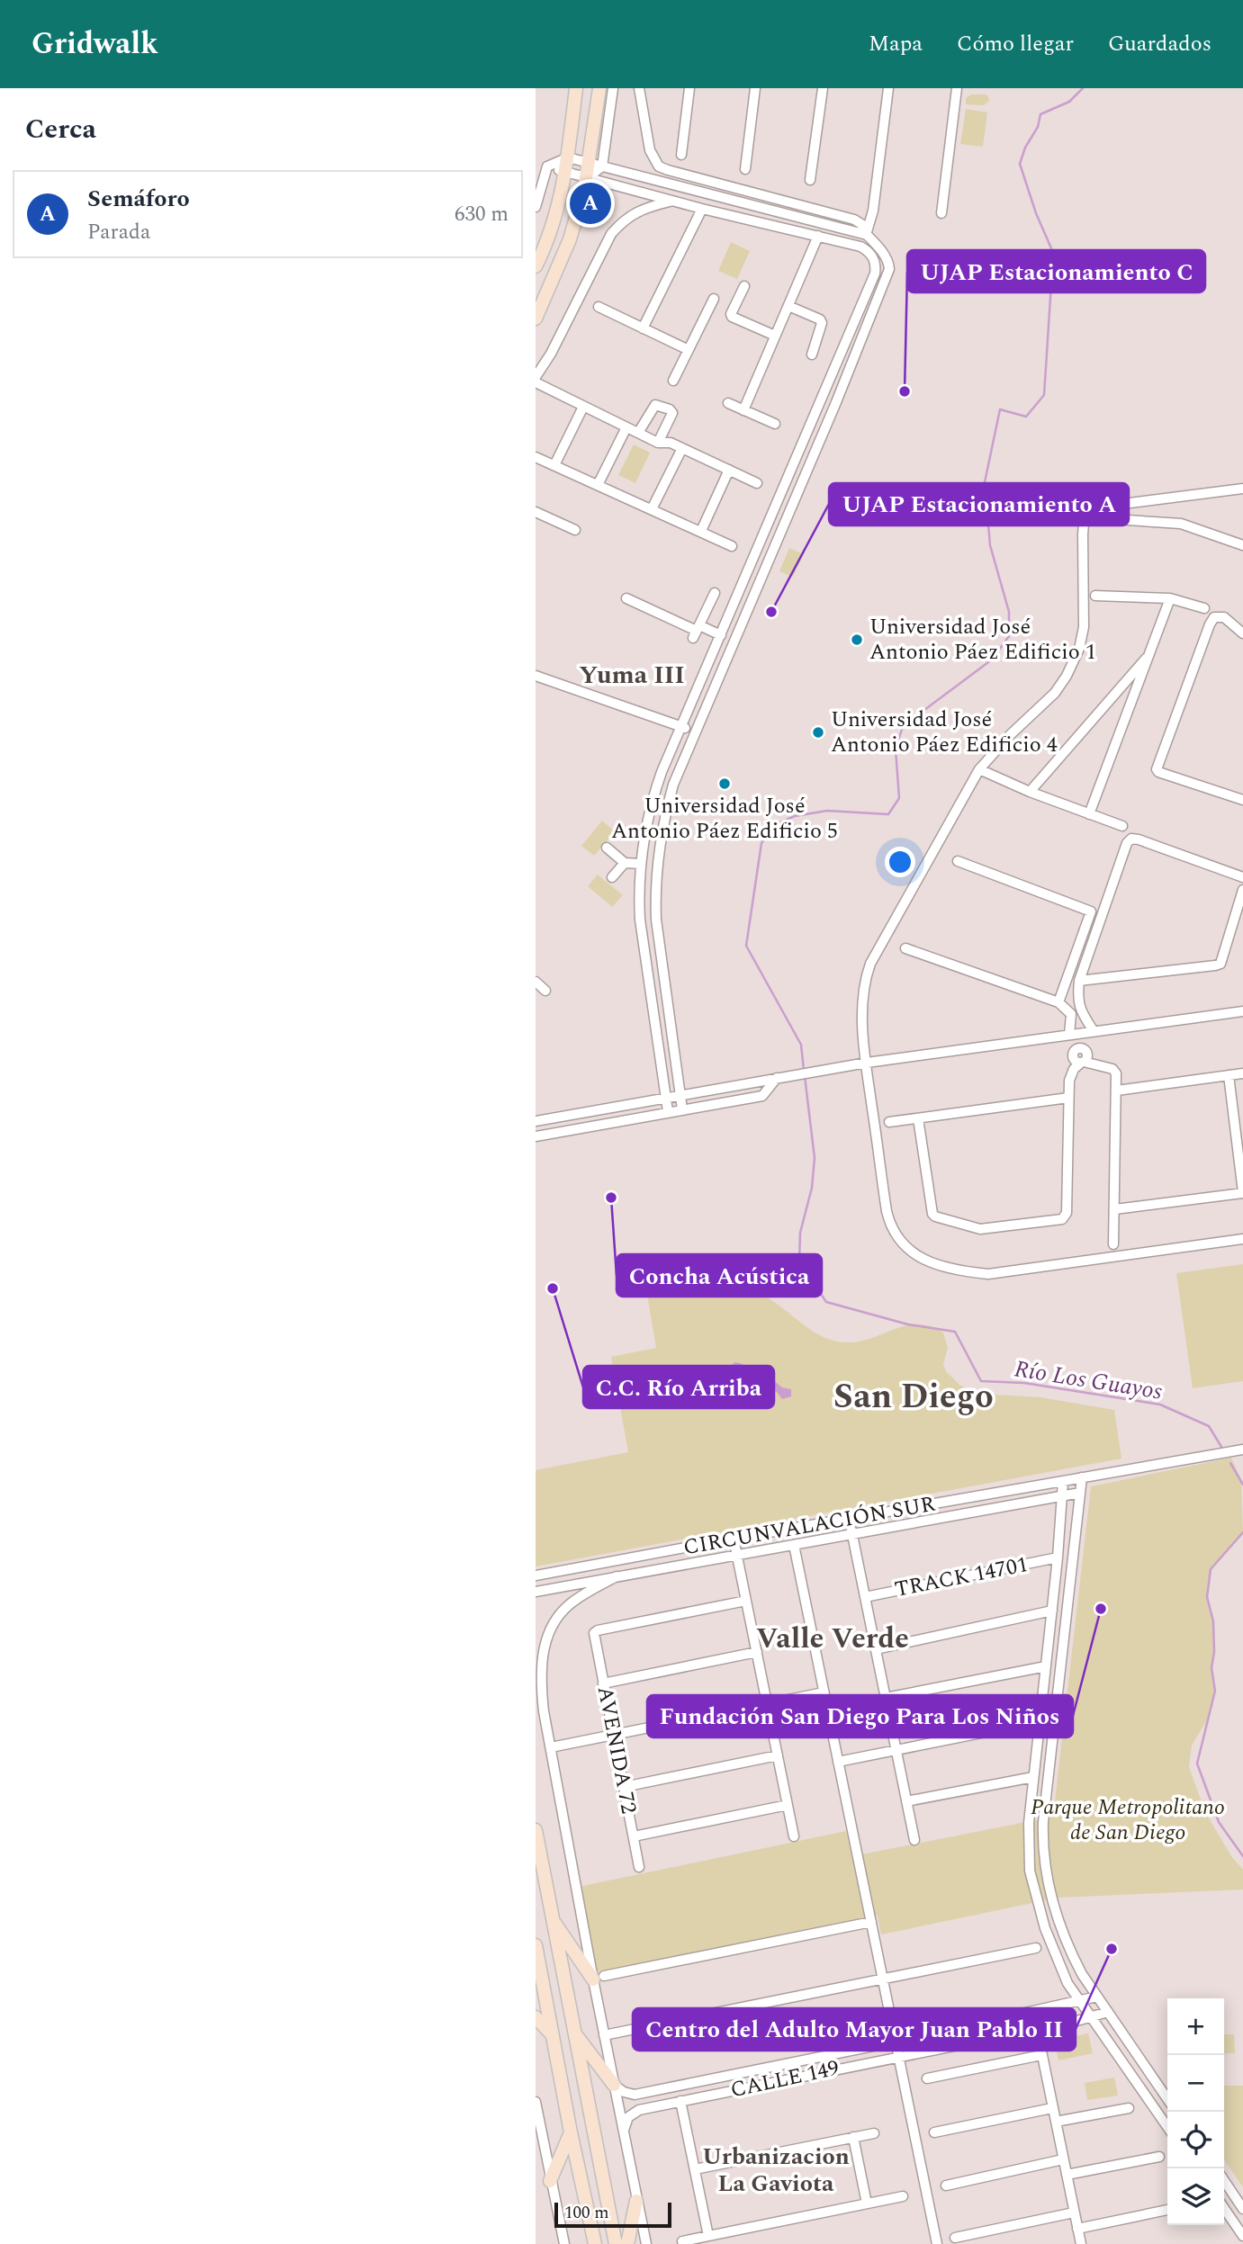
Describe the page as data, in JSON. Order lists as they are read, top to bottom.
{
  "streets": {
    "street": [
      "CIRCUNVALACIÓN SUR",
      "TRACK 14701",
      "AVENIDA 72",
      "CALLE 149"
    ]
  },
  "districts": [
    "Yuma III",
    "San Diego",
    "Valle Verde",
    "Urbanizacion La Gaviota"
  ],
  "water": ["Río Los Guayos"],
  "parks": ["Parque Metropolitano de San Diego"],
  "places": [
    "UJAP Estacionamiento C",
    "UJAP Estacionamiento A",
    "Universidad José Antonio Páez Edificio 1",
    "Universidad José Antonio Páez Edificio 4",
    "Universidad José Antonio Páez Edificio 5",
    "Concha Acústica",
    "C.C. Río Arriba",
    "Fundación San Diego Para Los Niños",
    "Centro del Adulto Mayor Juan Pablo II"
  ],
  "scale_bar": "100 m",
  "page": {
    "header": "Gridwalk",
    "nav": ["Mapa", "Cómo llegar", "Guardados"],
    "heading": "Cerca",
    "list": [
      {
        "mark": "A",
        "name": "Semáforo",
        "note": "Parada",
        "value": "630 m"
      }
    ],
    "pins": "A",
    "map_buttons": ["+", "−"],
    "scale": "100 m"
  }
}
